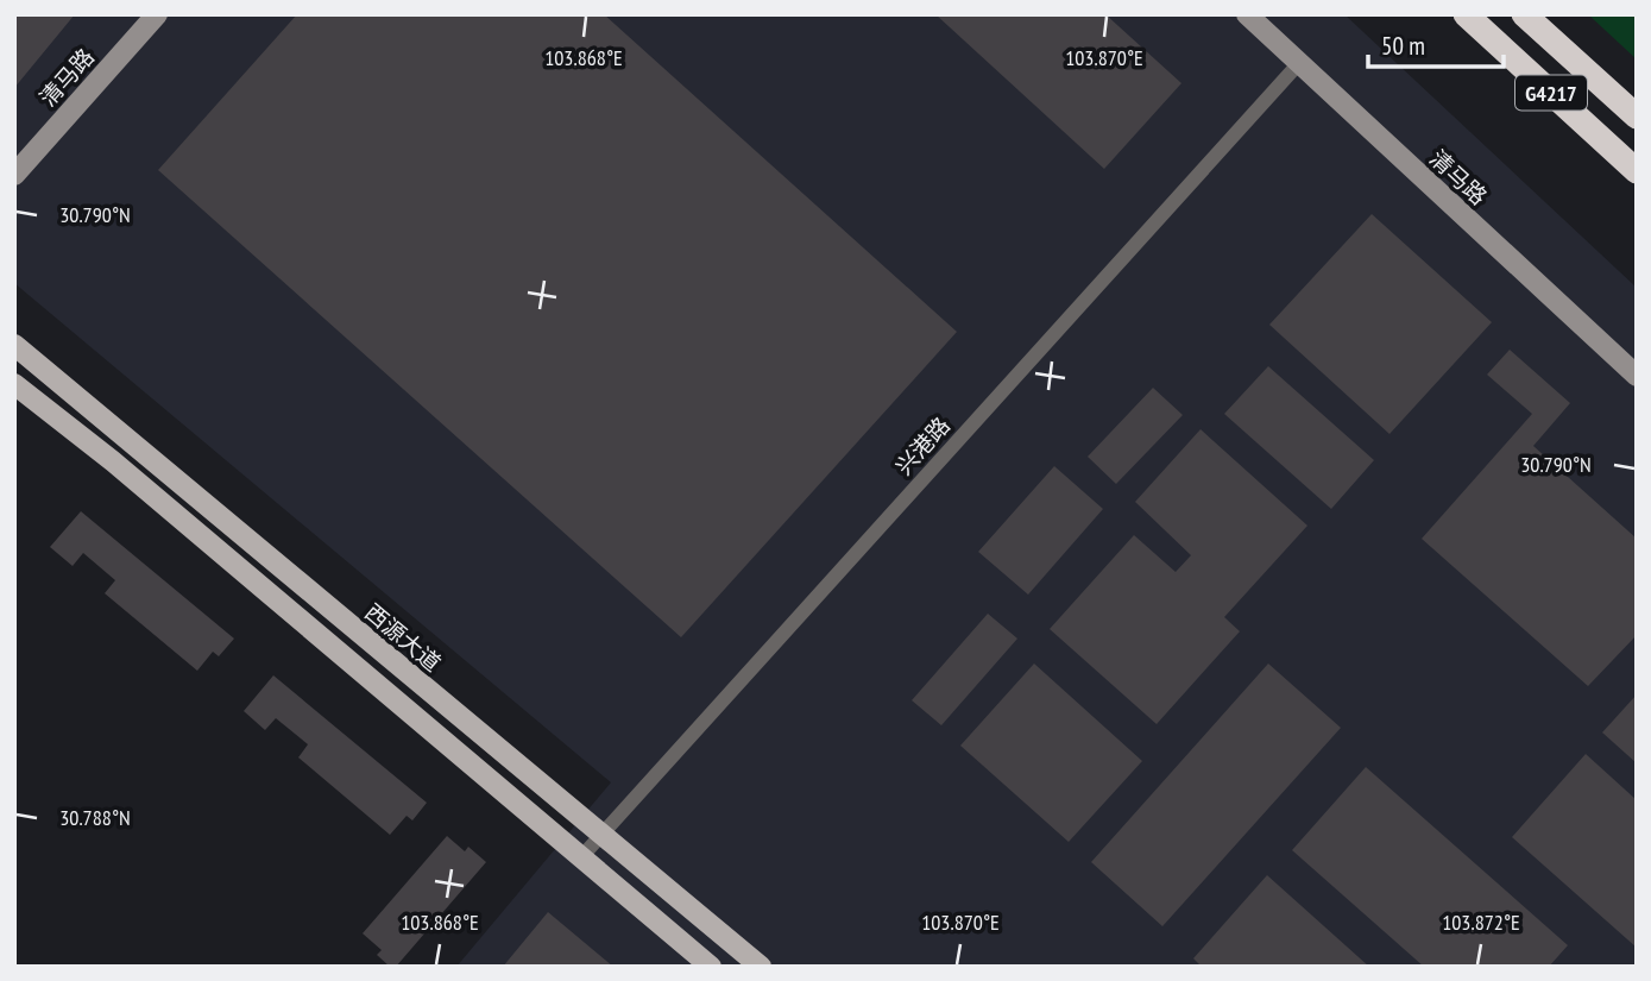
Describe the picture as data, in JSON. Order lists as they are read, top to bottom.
{
  "streets": {
    "highway": ["G4217"],
    "main road": ["西源大道"],
    "street": ["清马路", "兴港路"]
  },
  "crossings": [
    ["清马路", "兴港路"],
    ["兴港路", "西源大道"]
  ],
  "scale_bar": "50 m",
  "coordinates": [
    "103.868°E",
    "103.870°E",
    "30.790°N",
    "30.788°N",
    "103.872°E"
  ]
}
